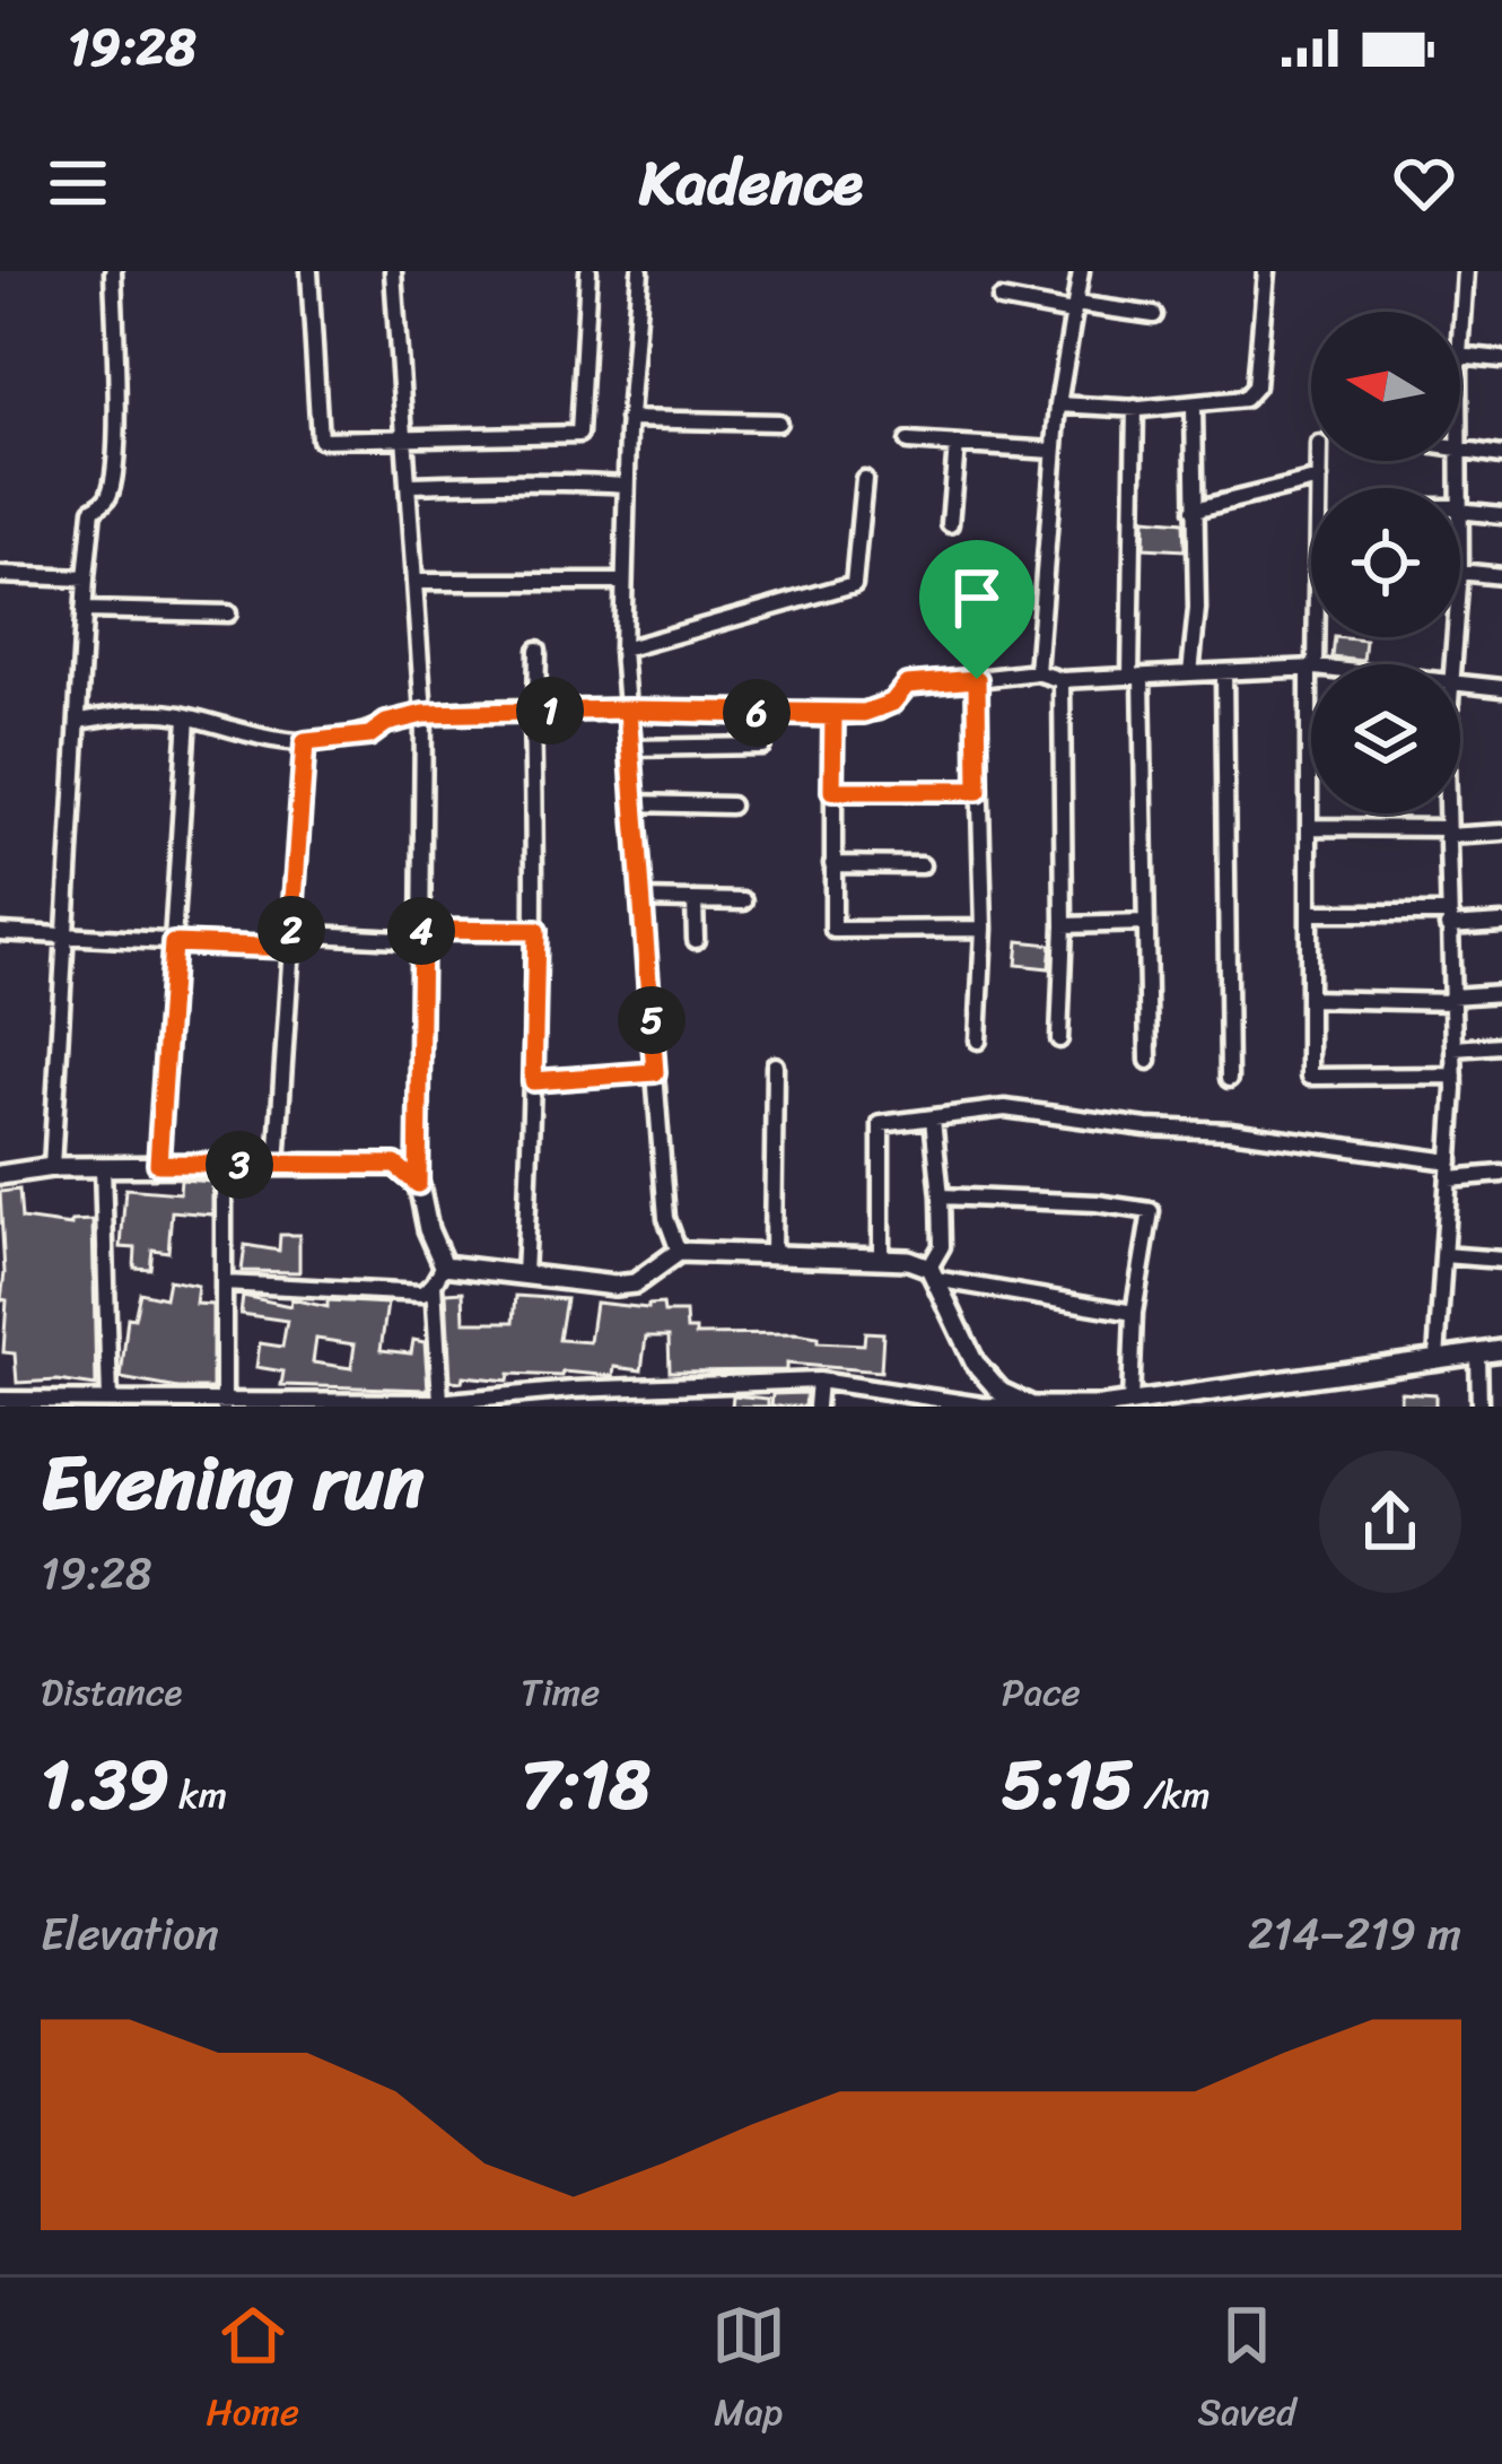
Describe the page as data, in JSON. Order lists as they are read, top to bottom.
{
  "north": "left",
  "page": {
    "status": "19:28",
    "header": "Kadence",
    "pins": [
      "1",
      "6",
      "2",
      "4",
      "5",
      "3"
    ],
    "heading": ["Evening run", "19:28"],
    "stats": [
      ["Distance", "1.39 km"],
      ["Time", "7:18"],
      ["Pace", "5:15 /km"]
    ],
    "chart": ["Elevation", "214–219 m"],
    "tabs": ["Home", "Map", "Saved"]
  }
}
